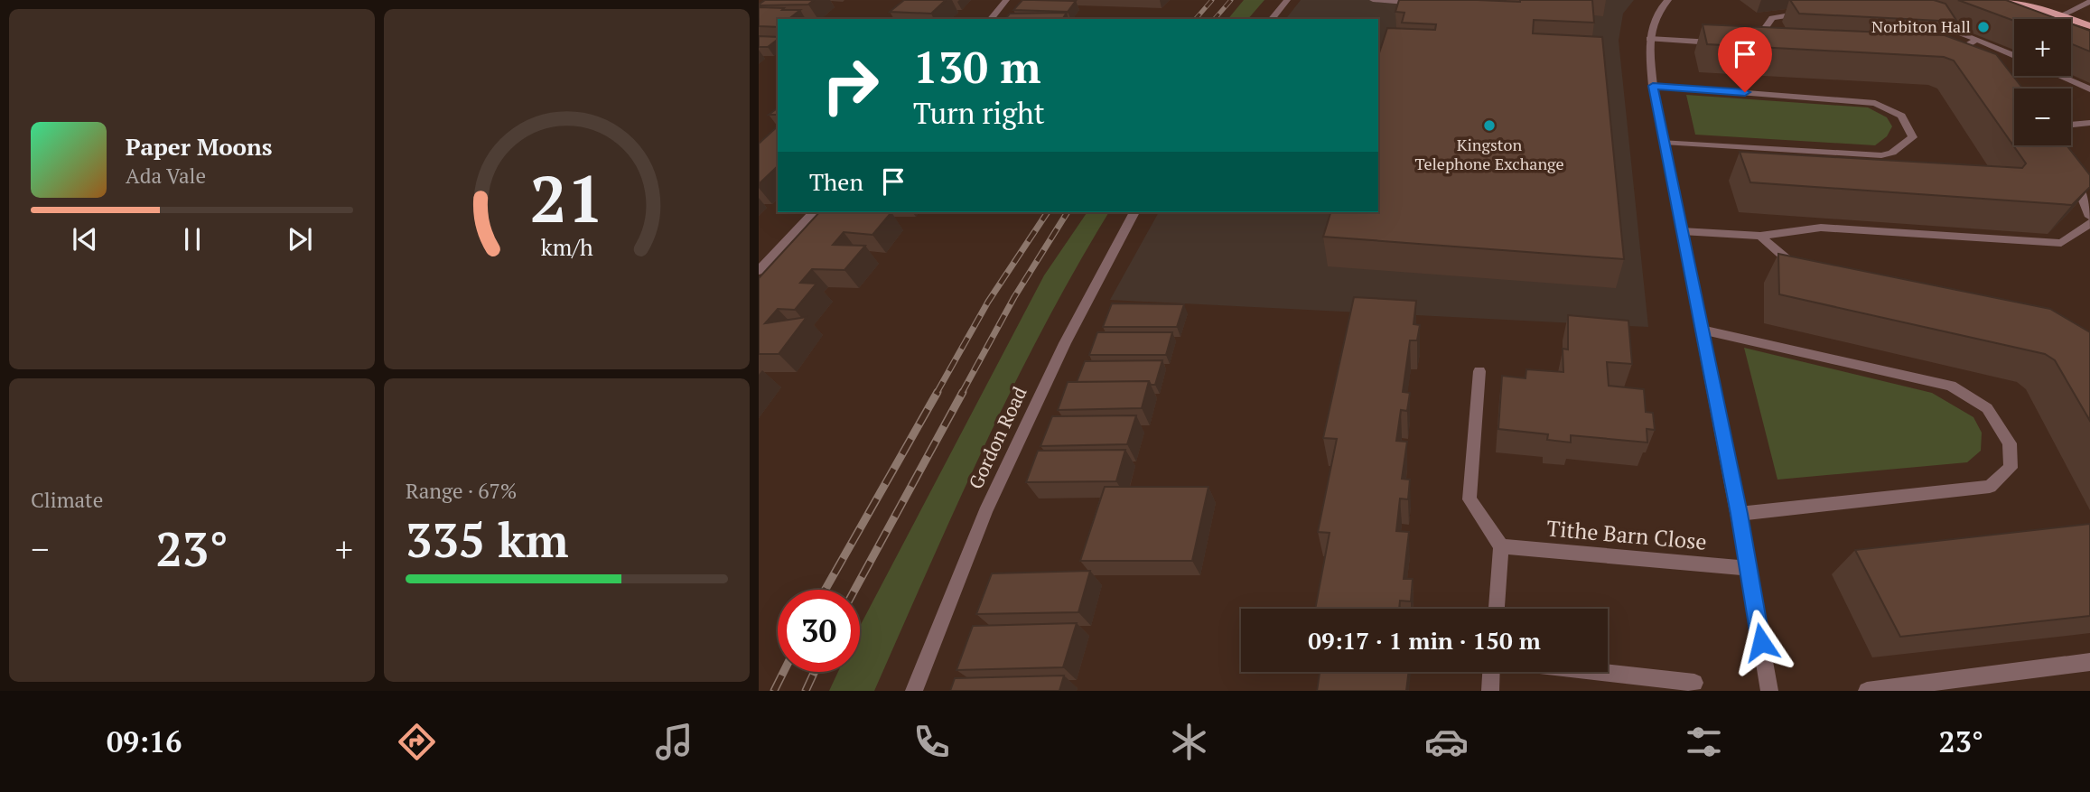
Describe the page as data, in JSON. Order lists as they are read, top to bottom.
{
  "streets": {
    "street": ["Gordon Road", "Tithe Barn Close"]
  },
  "places": ["Norbiton Hall", "Kingston Telephone Exchange"],
  "page": {
    "map_buttons": ["+", "−"],
    "turn": ["130 m", "Turn right"],
    "song": ["Paper Moons", "Ada Vale"],
    "then": "Then",
    "tile": [
      "Climate",
      ["Range · 67%", "335 km"]
    ],
    "heat": ["−", "23°", "+"],
    "limit": "30",
    "trip": "09:17 · 1 min · 150 m",
    "tabs": ["09:16", "23°"],
    "gauge": ["21", "km/h"]
  }
}
